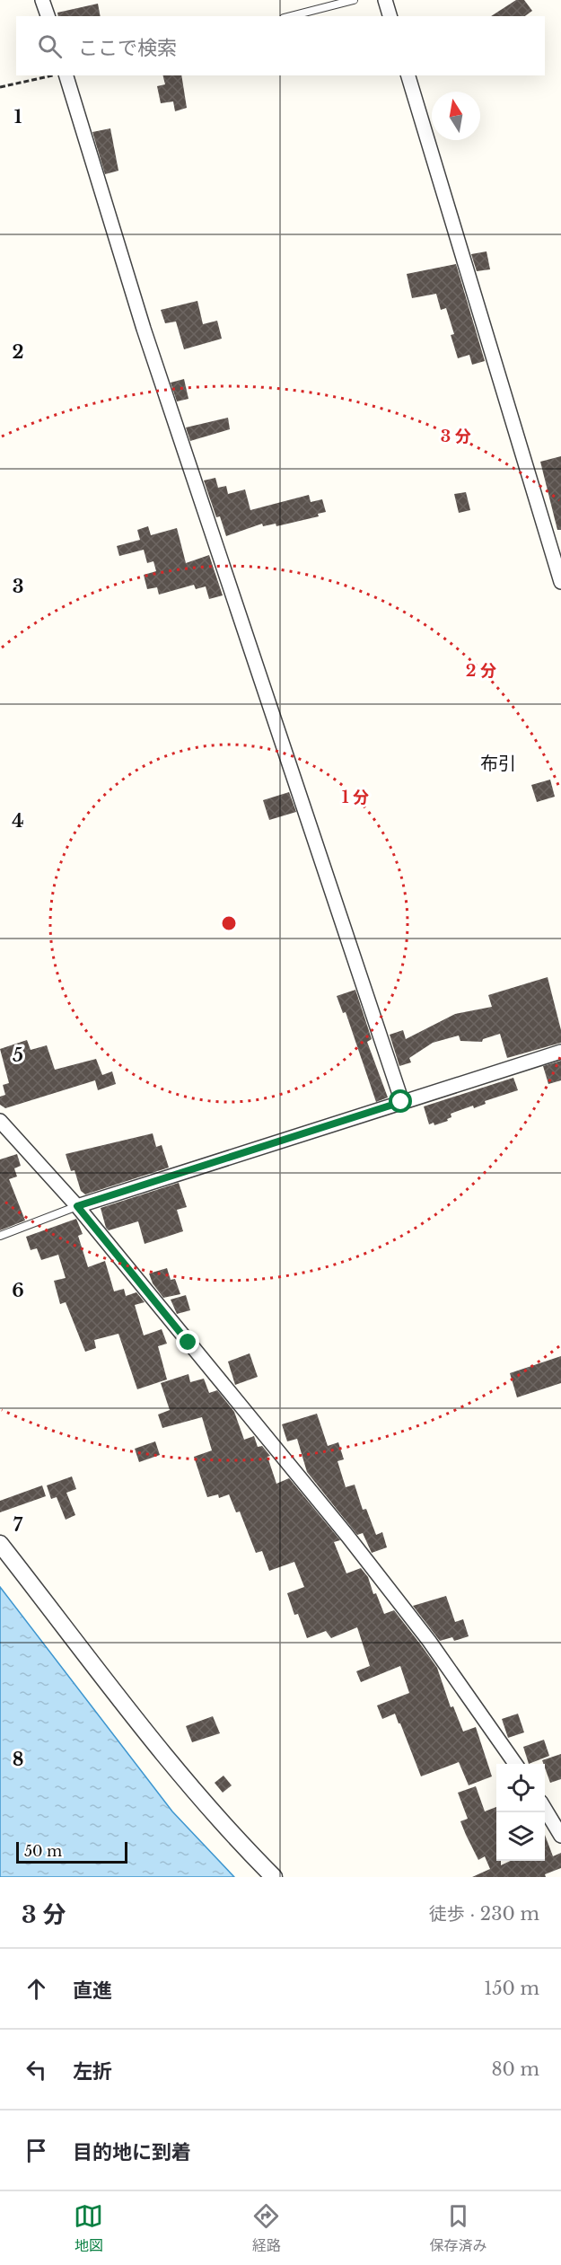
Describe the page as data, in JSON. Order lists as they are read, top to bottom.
{
  "districts": ["布引"],
  "scale_bar": "50 m",
  "north": "top",
  "page": {
    "search": "ここで検索",
    "scale": "50 m",
    "heading": ["3 分", "徒歩 · 230 m"],
    "list": [
      ["直進", "150 m"],
      ["左折", "80 m"],
      "目的地に到着"
    ],
    "nav": ["地図", "経路", "保存済み"]
  },
  "grid": {
    "rows": [
      "1",
      "2",
      "3",
      "4",
      "5",
      "6",
      "7",
      "8"
    ]
  },
  "rings": ["3 分", "2 分", "1 分"]
}
